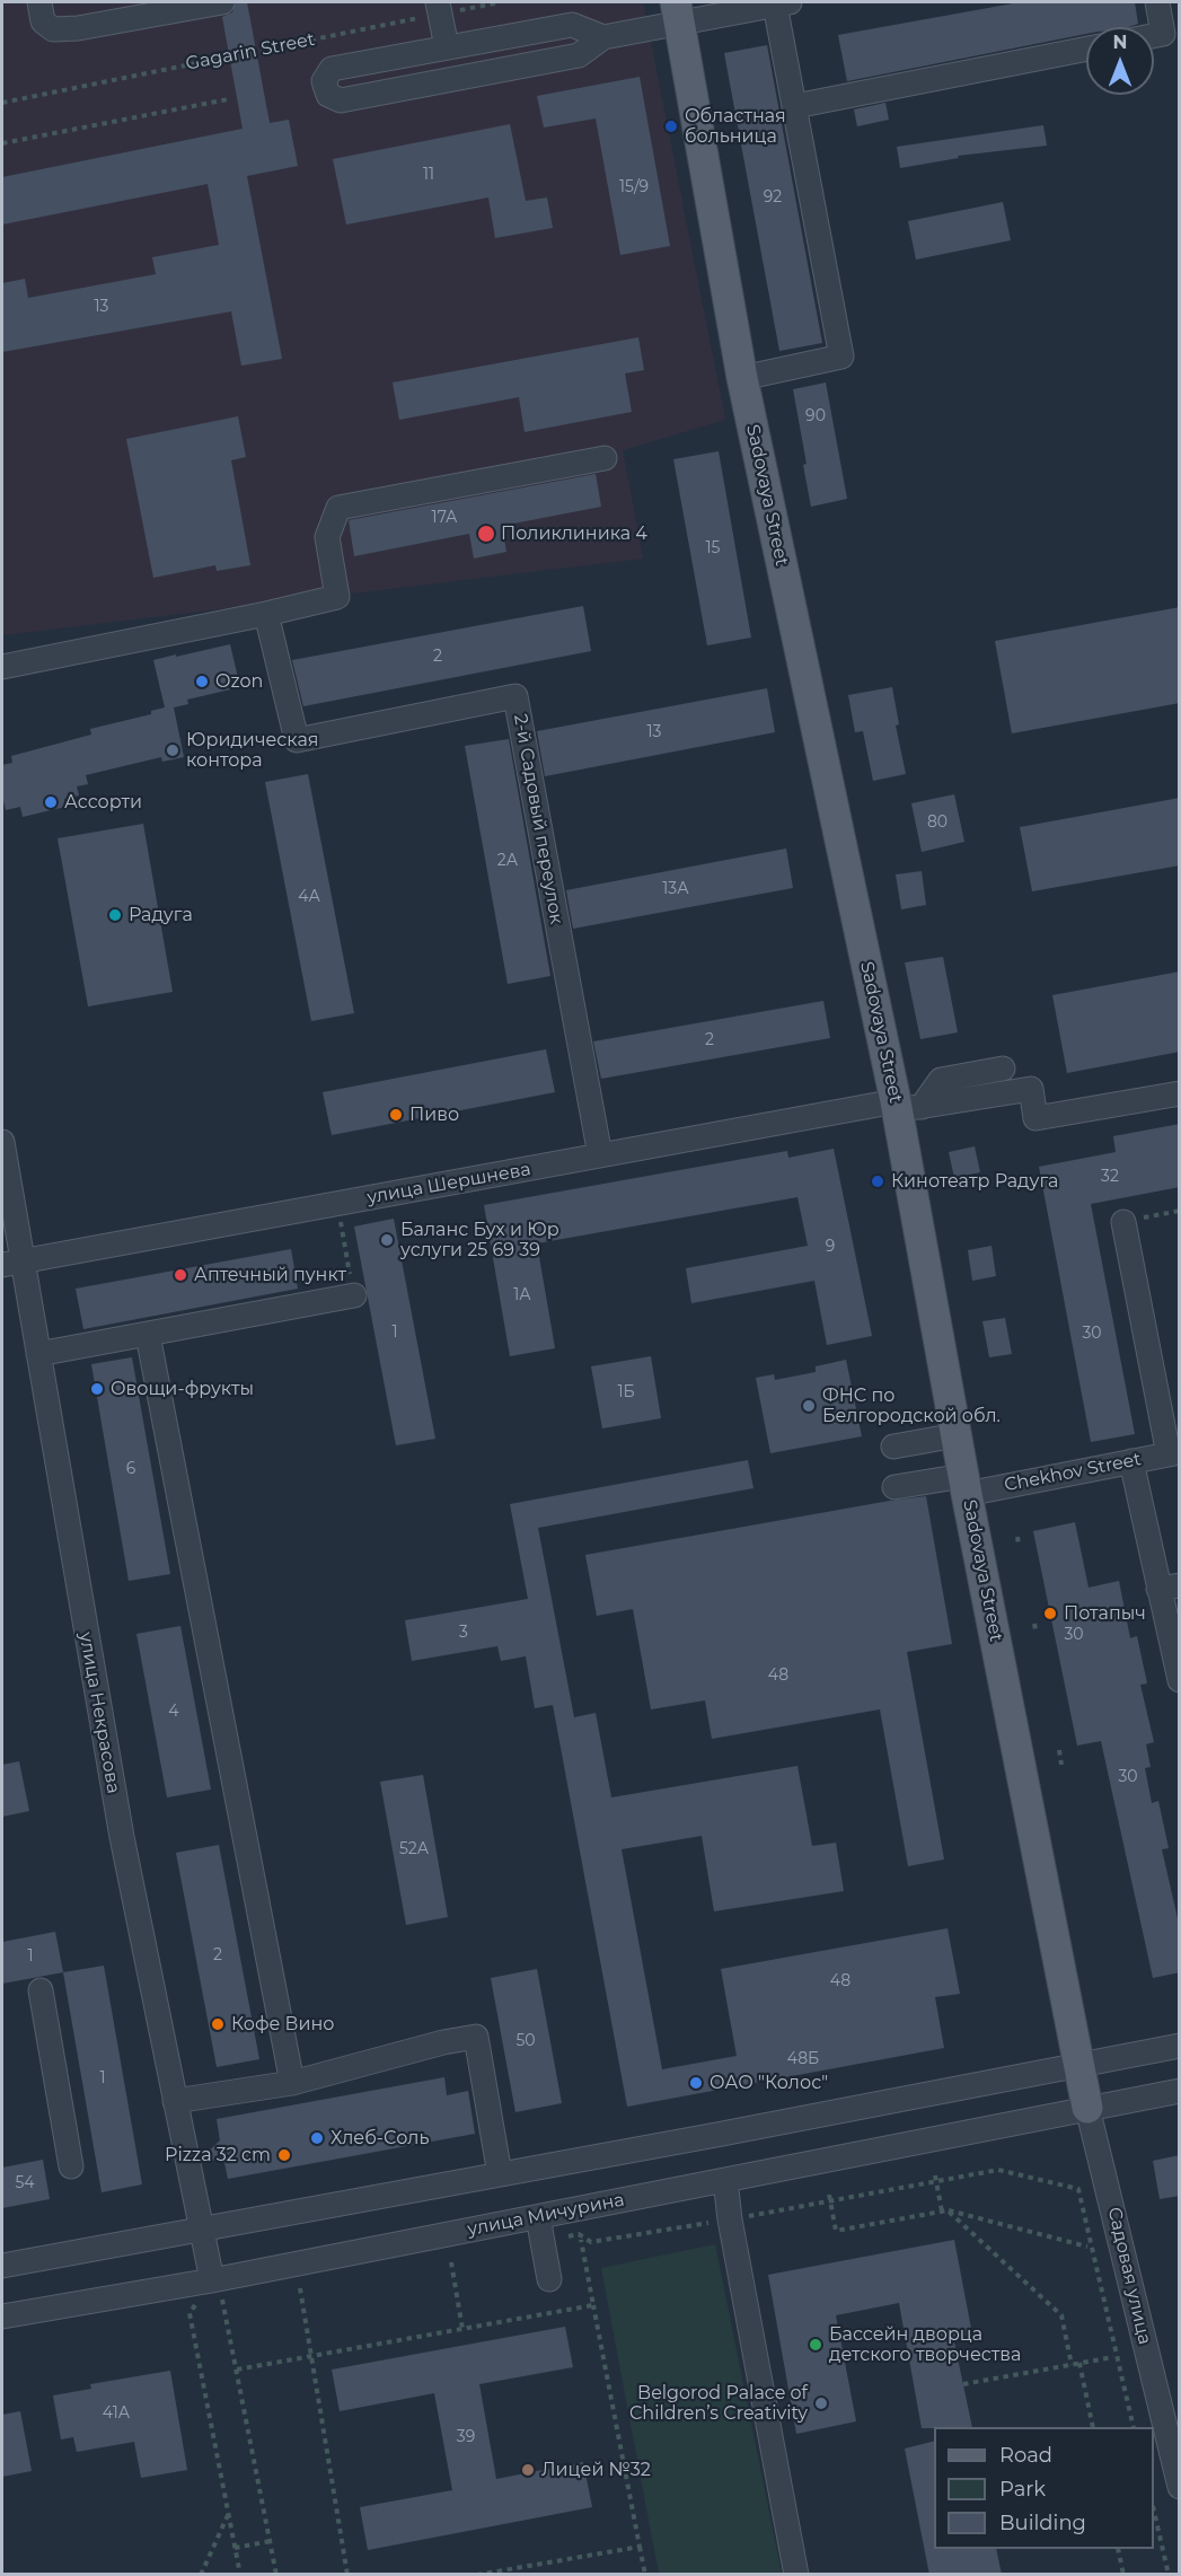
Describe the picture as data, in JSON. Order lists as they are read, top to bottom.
{
  "streets": {
    "main road": ["Sadovaya Street", "Садовая улица"],
    "street": [
      "2-й Садовый переулок",
      "улица Шершнева",
      "Chekhov Street",
      "улица Некрасова",
      "улица Мичурина"
    ],
    "path": ["Gagarin Street"]
  },
  "crossings": [
    ["Sadovaya Street", "улица Шершнева"],
    ["Sadovaya Street", "Chekhov Street"],
    ["Sadovaya Street", "Садовая улица"],
    ["2-й Садовый переулок", "улица Шершнева"],
    ["улица Шершнева", "улица Некрасова"],
    ["улица Некрасова", "улица Мичурина"],
    ["улица Мичурина", "Садовая улица"]
  ],
  "places": [
    "Областная больница",
    "Поликлиника 4",
    "Ozon",
    "Юридическая контора",
    "Ассорти",
    "Радуга",
    "Пиво",
    "Кинотеатр Радуга",
    "Баланс Бух и Юр услуги 25 69 39",
    "Аптечный пункт",
    "Овощи-фрукты",
    "ФНС по Белгородской обл.",
    "Потапыч",
    "Кофе Вино",
    "ОАО \"Колос\"",
    "Хлеб-Соль",
    "Pizza 32 cm",
    "Бассейн дворца детского творчества",
    "Belgorod Palace of Children’s Creativity",
    "Лицей №32"
  ],
  "house_numbers": [
    "11",
    "15/9",
    "92",
    "13",
    "90",
    "17А",
    "15",
    "2",
    "13",
    "80",
    "2А",
    "13А",
    "4А",
    "2",
    "32",
    "9",
    "1А",
    "1",
    "30",
    "1Б",
    "6",
    "3",
    "30",
    "48",
    "4",
    "30",
    "52А",
    "2",
    "1",
    "48",
    "50",
    "48Б",
    "1",
    "54",
    "41А",
    "39"
  ],
  "legend": ["Road", "Park", "Building"],
  "north": "top"
}
